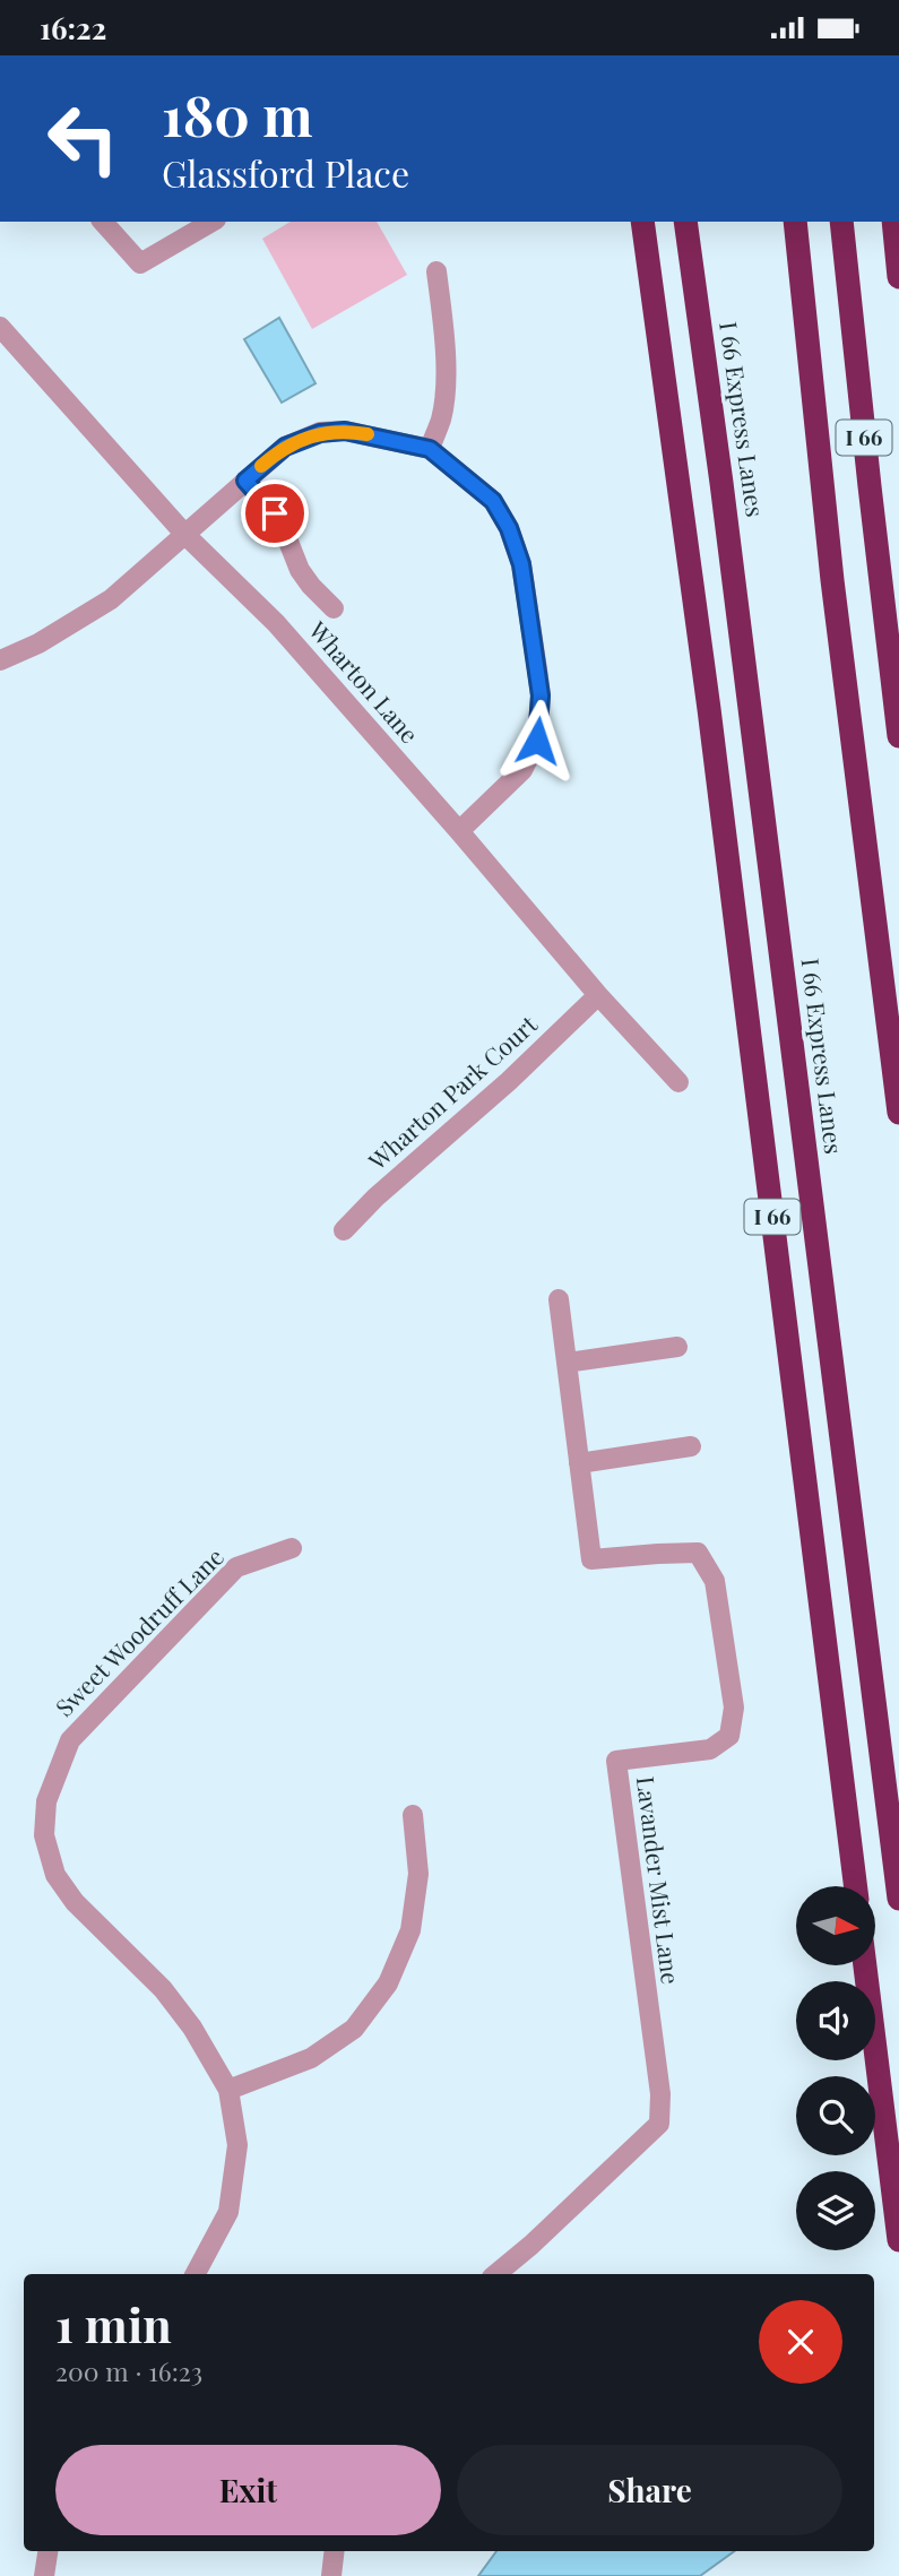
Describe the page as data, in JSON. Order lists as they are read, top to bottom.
{
  "streets": {
    "highway": ["I 66 Express Lanes", "I 66"],
    "street": [
      "Wharton Lane",
      "Wharton Park Court",
      "Sweet Woodruff Lane",
      "Lavander Mist Lane"
    ]
  },
  "crossings": [
    ["Wharton Lane", "Wharton Park Court"]
  ],
  "north": "right",
  "page": {
    "status": "16:22",
    "turn": ["180 m", "Glassford Place"],
    "heading": ["1 min", "200 m · 16:23"],
    "buttons": ["Exit", "Share"]
  }
}
